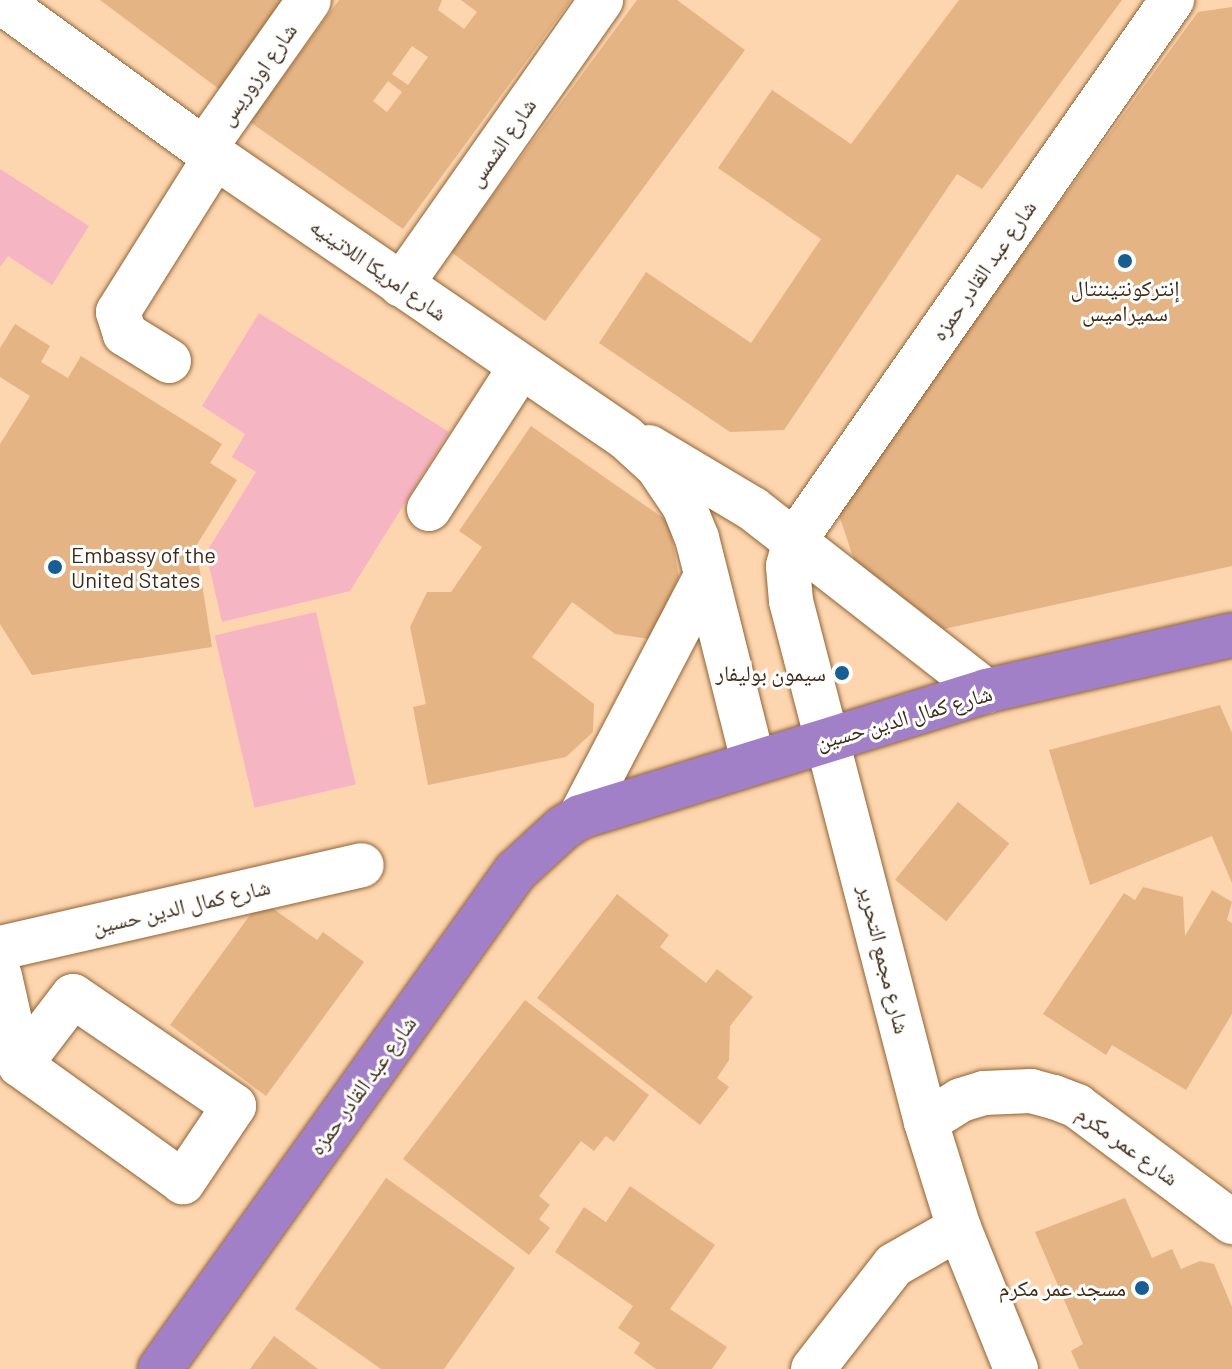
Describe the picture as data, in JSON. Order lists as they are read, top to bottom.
{
  "streets": {
    "highway": ["شارع عبد القادر حمزه", "شارع كمال الدين حسين"],
    "street": [
      "شارع اوزوريس",
      "شارع الشمس",
      "شارع امريكا اللاتينيه",
      "شارع مجمع التحرير",
      "شارع عمر مكرم"
    ]
  },
  "crossings": [
    ["شارع اوزوريس", "شارع امريكا اللاتينيه"],
    ["شارع الشمس", "شارع امريكا اللاتينيه"],
    ["شارع امريكا اللاتينيه", "شارع كمال الدين حسين"],
    ["شارع عبد القادر حمزه", "شارع كمال الدين حسين"],
    ["شارع عبد القادر حمزه", "شارع مجمع التحرير"],
    ["شارع كمال الدين حسين", "شارع مجمع التحرير"],
    ["شارع مجمع التحرير", "شارع عمر مكرم"]
  ],
  "places": [
    "إنتركونتيننتال سميراميس",
    "Embassy of the United States",
    "سيمون بوليفار",
    "مسجد عمر مكرم"
  ]
}
